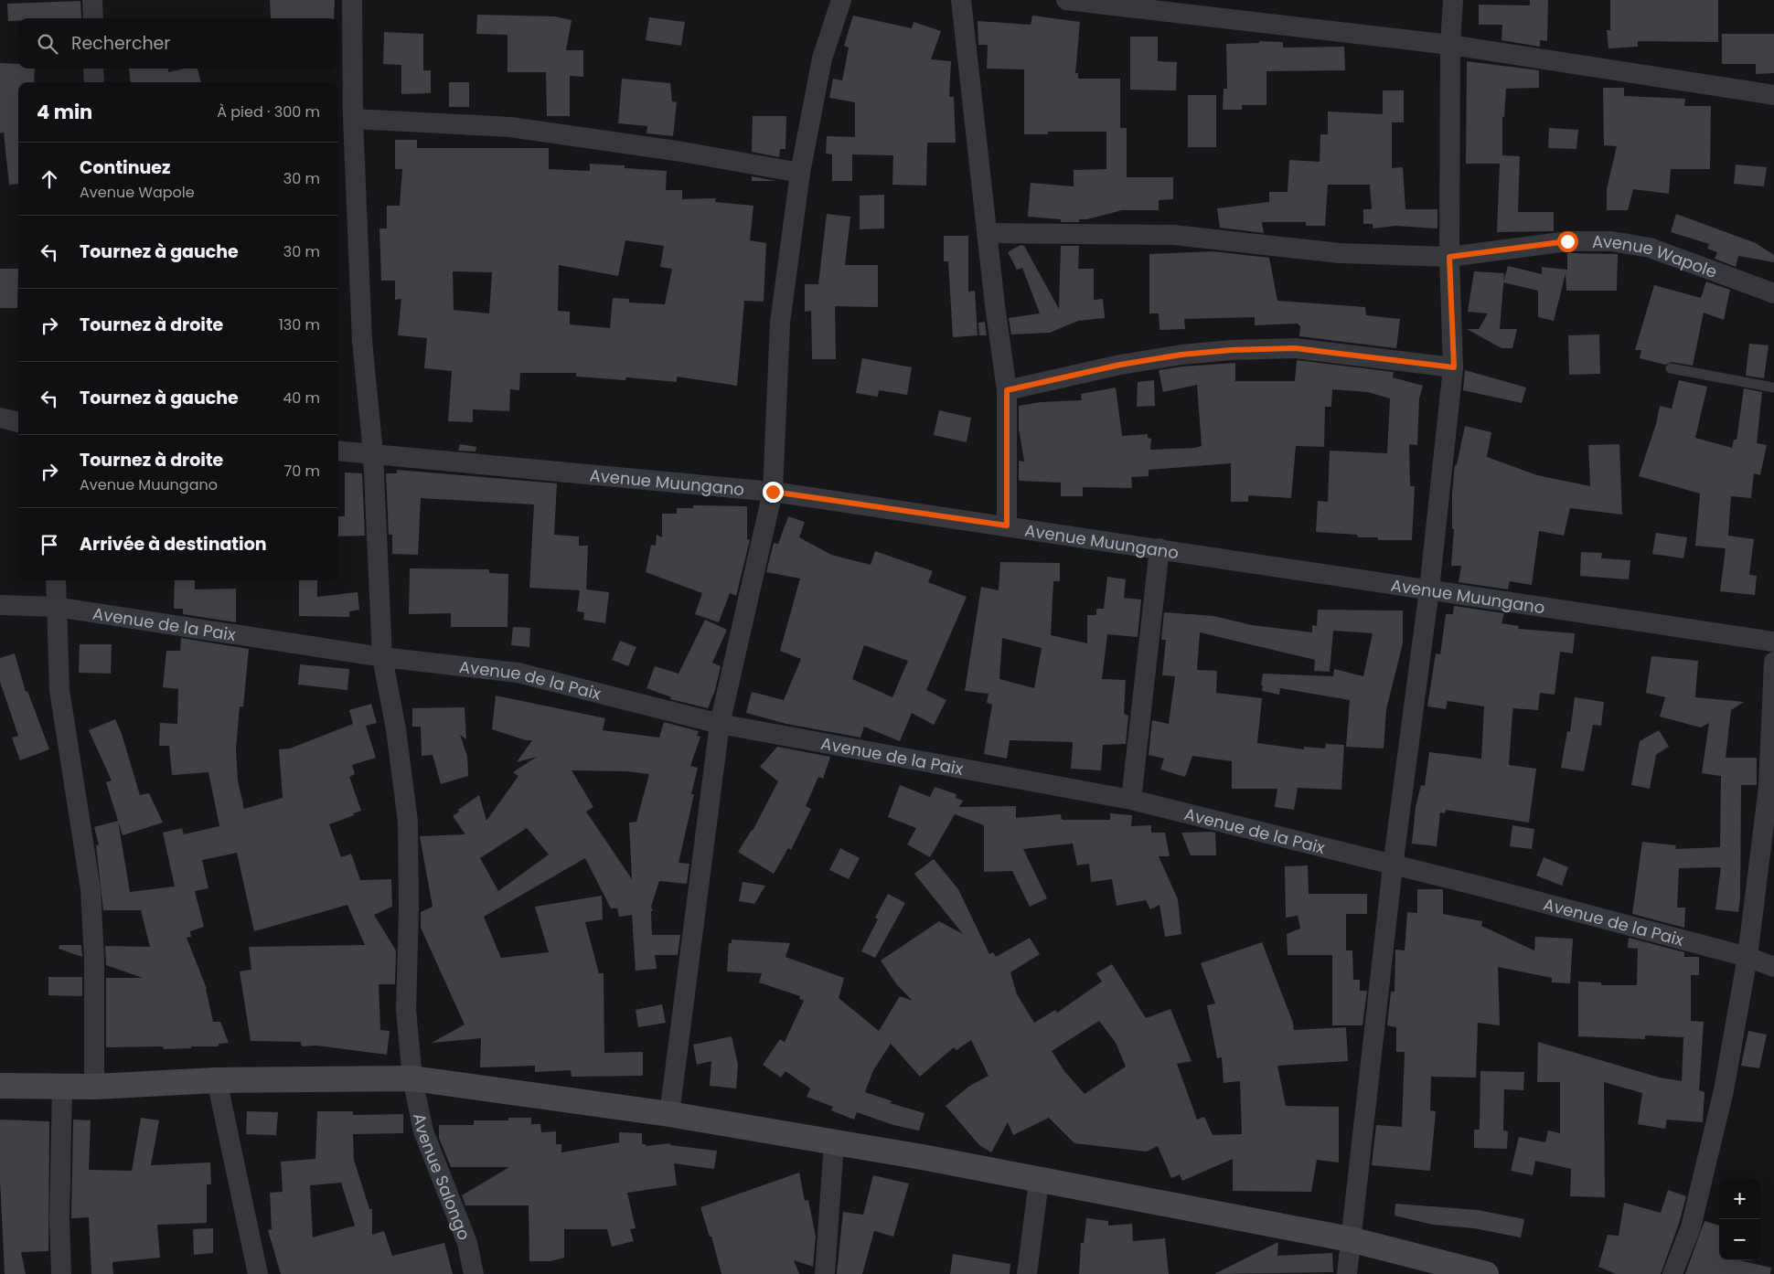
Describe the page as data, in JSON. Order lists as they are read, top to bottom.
{
  "streets": {
    "street": [
      "Avenue Wapole",
      "Avenue Muungano",
      "Avenue de la Paix",
      "Avenue Salongo"
    ]
  },
  "crossings": [
    ["Avenue Muungano", "Avenue Salongo"],
    ["Avenue de la Paix", "Avenue Salongo"]
  ],
  "page": {
    "search": "Rechercher",
    "heading": ["4 min", "À pied · 300 m"],
    "list": [
      ["Continuez", "Avenue Wapole", "30 m"],
      ["Tournez à gauche", "30 m"],
      ["Tournez à droite", "130 m"],
      ["Tournez à gauche", "40 m"],
      ["Tournez à droite", "Avenue Muungano", "70 m"],
      "Arrivée à destination"
    ],
    "map_buttons": ["+", "−"]
  }
}
